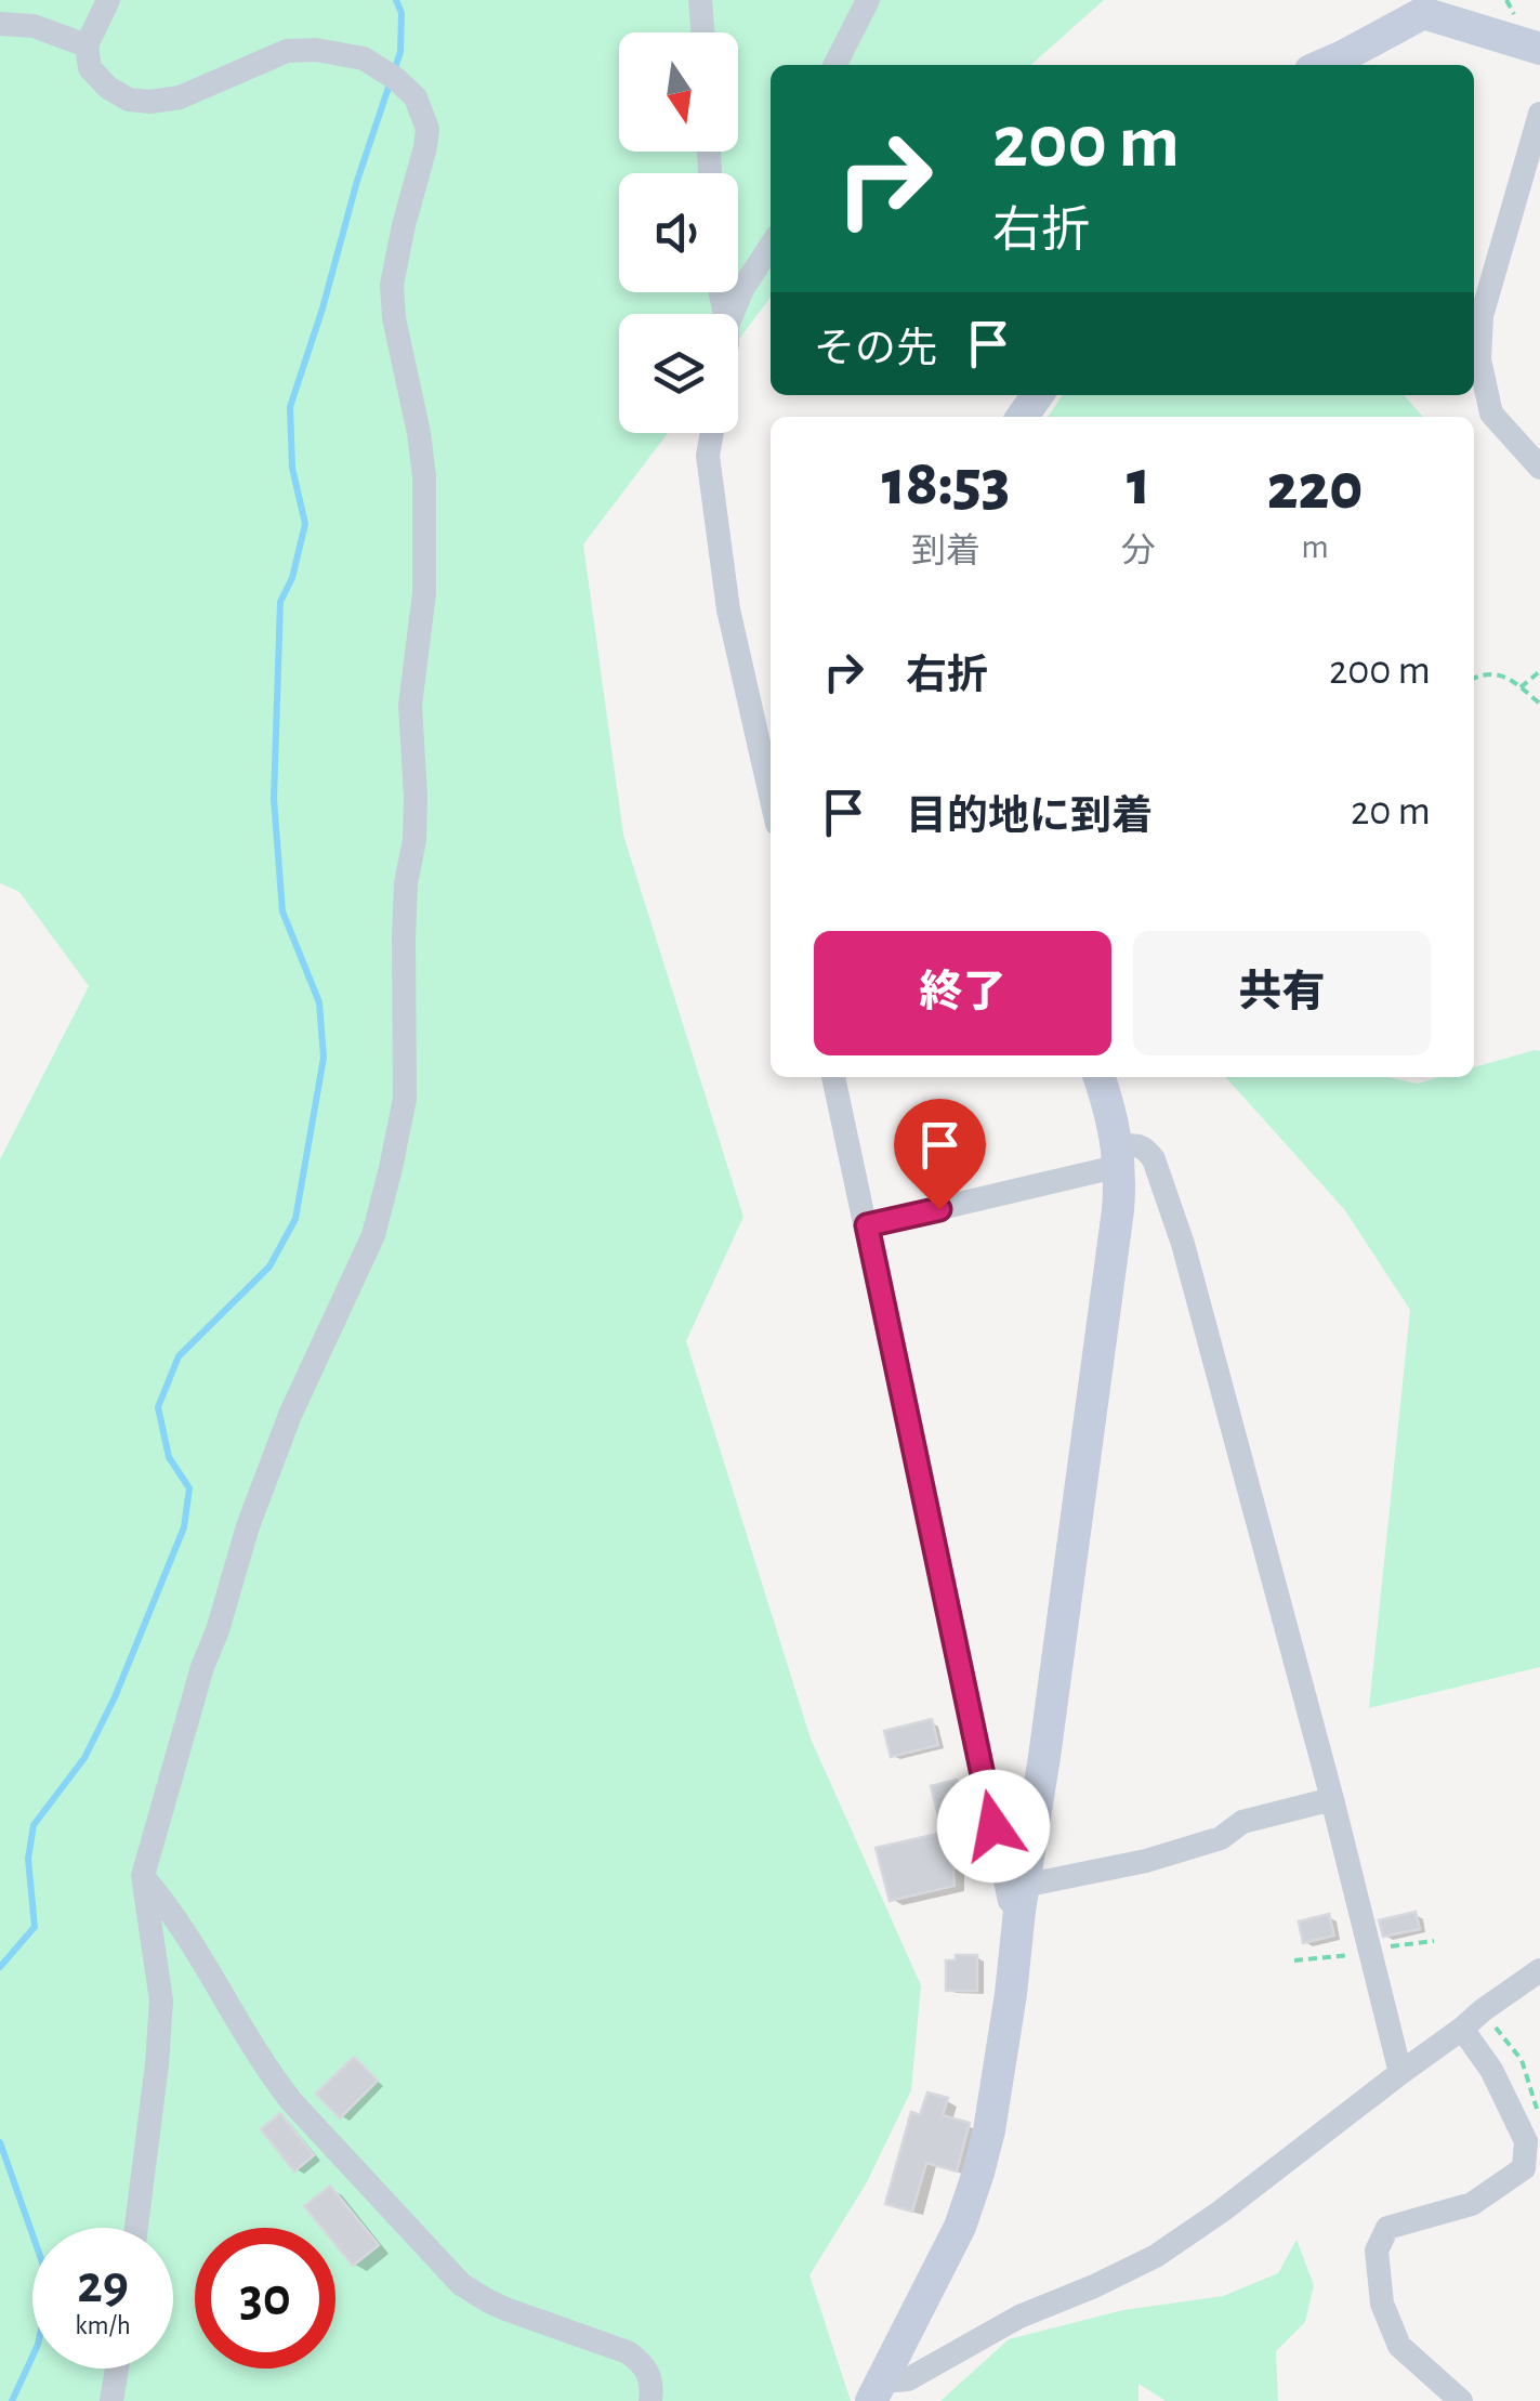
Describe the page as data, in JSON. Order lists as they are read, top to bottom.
{
  "north": "bottom",
  "page": {
    "turn": ["200 m", "右折"],
    "then": "その先",
    "eta": [
      "18:53",
      "到着",
      "1",
      "分",
      "220",
      "m"
    ],
    "list": [
      {
        "name": "右折",
        "value": "200 m"
      },
      {
        "name": "目的地に到着",
        "value": "20 m"
      }
    ],
    "buttons": ["終了", "共有"],
    "speed": "29 km/h",
    "limit": "30"
  }
}
